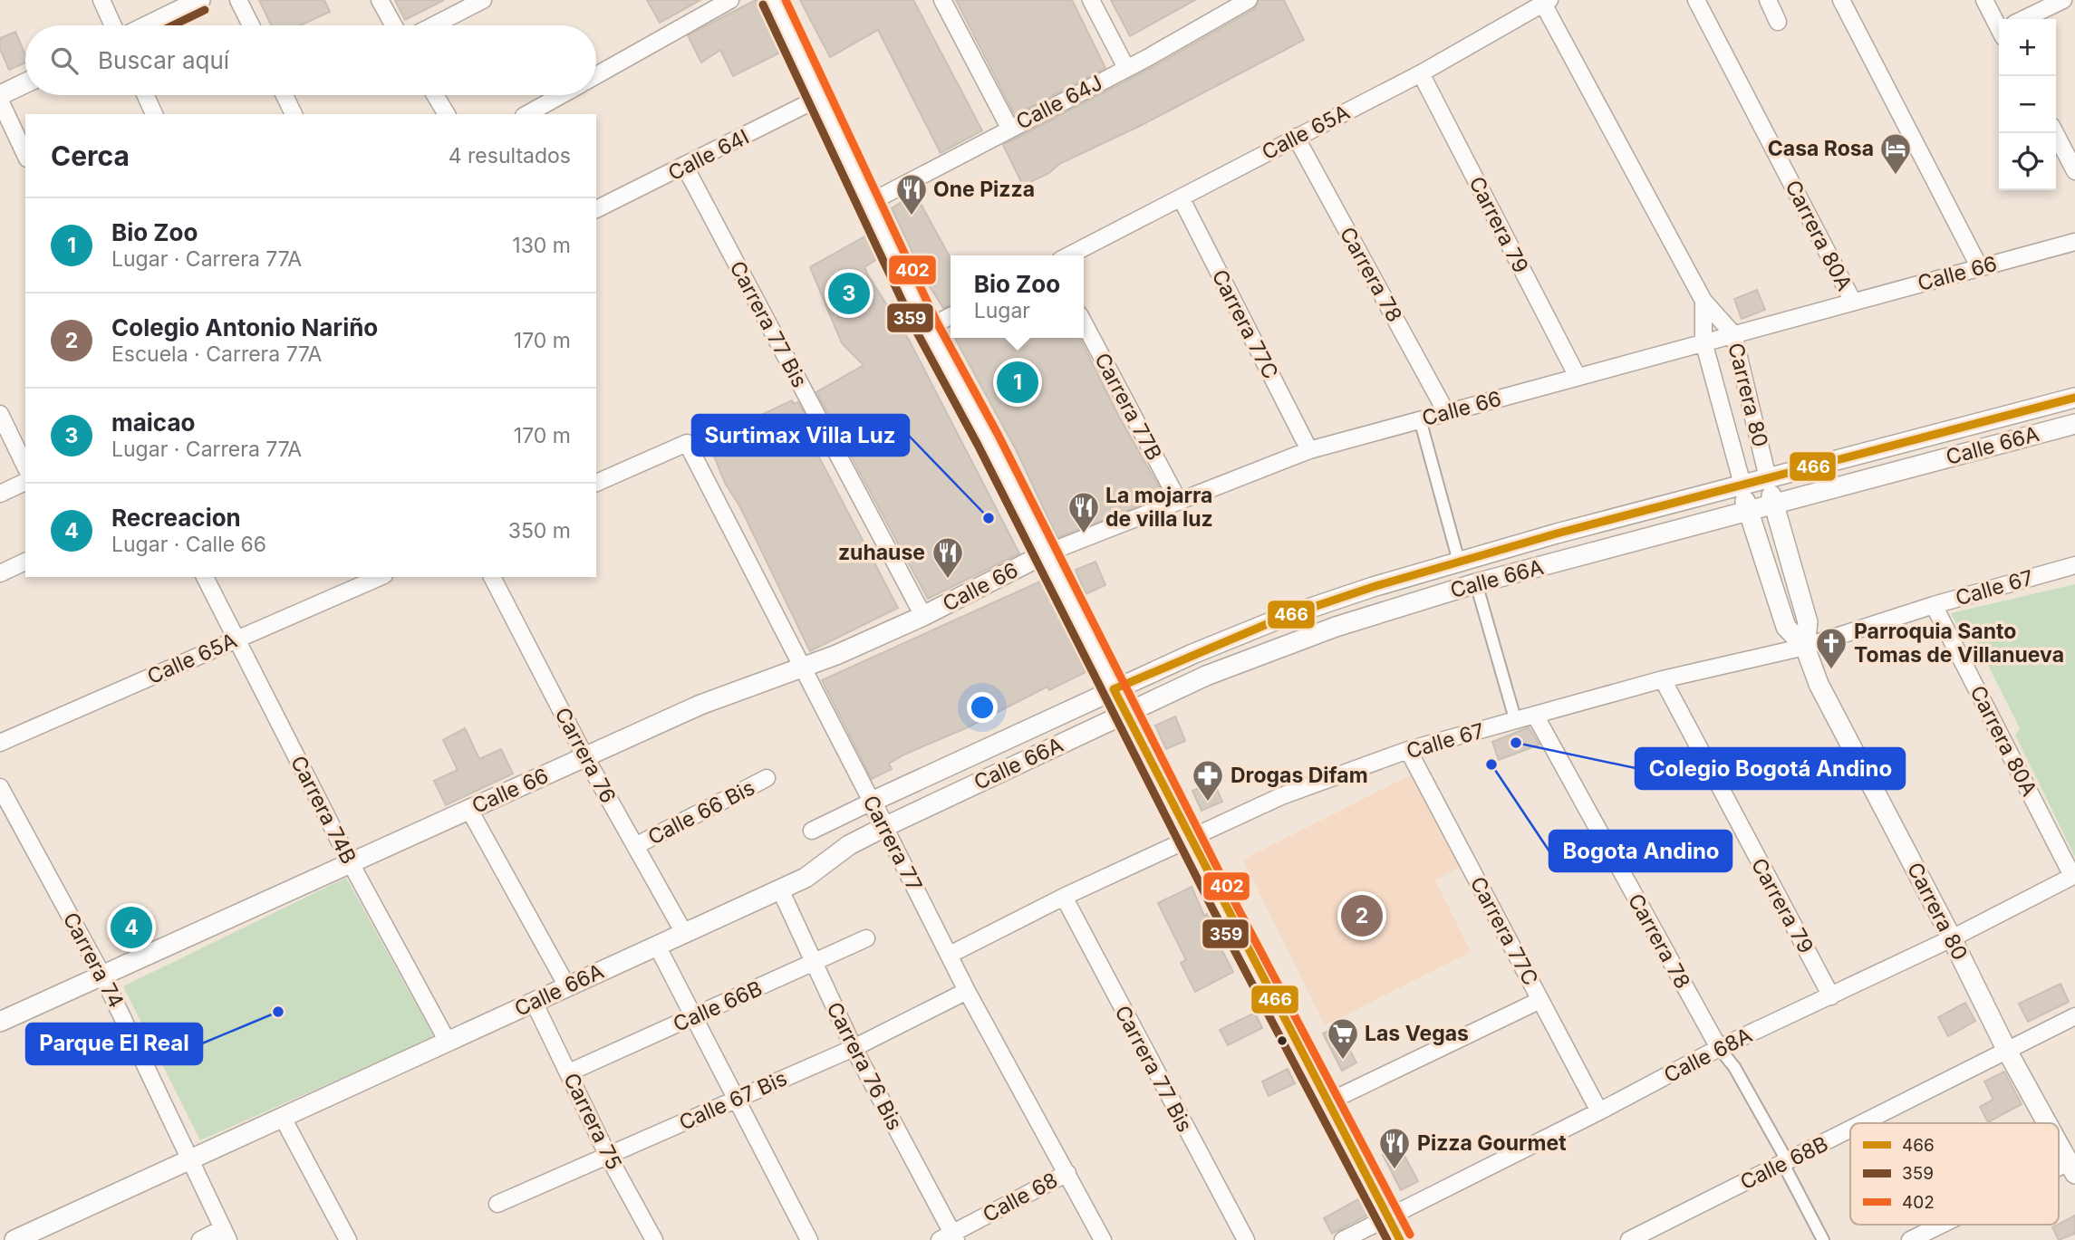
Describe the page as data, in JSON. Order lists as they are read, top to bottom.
{
  "streets": {
    "street": [
      "Calle 64J",
      "Calle 65A",
      "Calle 64I",
      "Carrera 79",
      "Carrera 80A",
      "Calle 66",
      "Carrera 78",
      "Carrera 77 Bis",
      "Carrera 77C",
      "Carrera 80",
      "Carrera 77B",
      "Calle 66A",
      "Calle 67",
      "Carrera 76",
      "Carrera 74B",
      "Calle 66 Bis",
      "Carrera 77",
      "Carrera 74",
      "Calle 66B",
      "Calle 68A",
      "Carrera 76 Bis",
      "Calle 67 Bis",
      "Carrera 75",
      "Calle 68B",
      "Calle 68"
    ]
  },
  "crossings": [
    ["Calle 65A", "Carrera 79"],
    ["Calle 65A", "Carrera 78"],
    ["Calle 65A", "Carrera 77C"],
    ["Calle 65A", "Carrera 80"],
    ["Calle 65A", "Carrera 74B"],
    ["Calle 64I", "Carrera 77 Bis"],
    ["Carrera 79", "Calle 66"],
    ["Carrera 79", "Calle 67"],
    ["Carrera 79", "Calle 68A"],
    ["Carrera 80A", "Calle 66"],
    ["Carrera 80A", "Calle 67"],
    ["Carrera 80A", "Calle 68A"],
    ["Calle 66", "Carrera 78"],
    ["Calle 66", "Carrera 77 Bis"],
    ["Calle 66", "Carrera 77C"],
    ["Calle 66", "Carrera 80"],
    ["Calle 66", "Carrera 77B"],
    ["Calle 66", "Carrera 76"],
    ["Calle 66", "Carrera 74B"],
    ["Calle 66", "Carrera 77"],
    ["Calle 66", "Carrera 74"],
    ["Carrera 78", "Calle 67"],
    ["Carrera 78", "Calle 68A"],
    ["Carrera 78", "Calle 68B"],
    ["Carrera 77 Bis", "Calle 67"],
    ["Carrera 77C", "Calle 67"],
    ["Carrera 77C", "Calle 68A"],
    ["Carrera 80", "Calle 66A"],
    ["Carrera 80", "Calle 67"],
    ["Carrera 80", "Calle 68A"],
    ["Carrera 80", "Calle 68B"],
    ["Calle 66A", "Carrera 76"],
    ["Calle 66A", "Carrera 74B"],
    ["Calle 66A", "Carrera 77"],
    ["Calle 66A", "Carrera 74"],
    ["Calle 66A", "Carrera 76 Bis"],
    ["Calle 66A", "Carrera 75"],
    ["Calle 67", "Carrera 77"],
    ["Carrera 76", "Calle 66 Bis"],
    ["Carrera 77", "Calle 67 Bis"],
    ["Carrera 77", "Calle 68"],
    ["Calle 66B", "Carrera 76 Bis"],
    ["Calle 66B", "Carrera 75"],
    ["Carrera 76 Bis", "Calle 67 Bis"],
    ["Carrera 76 Bis", "Calle 68"],
    ["Calle 67 Bis", "Carrera 75"]
  ],
  "places": {
    "hotel": ["Casa Rosa"],
    "restaurant": [
      "One Pizza",
      "La mojarra de villa luz",
      "zuhause",
      "Pizza Gourmet"
    ],
    "other": [
      "Surtimax Villa Luz",
      "Colegio Bogotá Andino",
      "Bogota Andino",
      "Parque El Real"
    ],
    "church": ["Parroquia Santo Tomas de Villanueva"],
    "pharmacy": ["Drogas Difam"],
    "supermarket": ["Las Vegas"]
  },
  "lines": ["transit line 402", "transit line 359", "transit line 466"],
  "legend": ["466", "359", "402"],
  "page": {
    "map_buttons": ["+", "−"],
    "search": "Buscar aquí",
    "heading": ["Cerca", "4 resultados"],
    "list": [
      {
        "mark": "1",
        "name": "Bio Zoo",
        "note": "Lugar · Carrera 77A",
        "value": "130 m"
      },
      {
        "mark": "2",
        "name": "Colegio Antonio Nariño",
        "note": "Escuela · Carrera 77A",
        "value": "170 m"
      },
      {
        "mark": "3",
        "name": "maicao",
        "note": "Lugar · Carrera 77A",
        "value": "170 m"
      },
      {
        "mark": "4",
        "name": "Recreacion",
        "note": "Lugar · Calle 66",
        "value": "350 m"
      }
    ],
    "popup": ["Bio Zoo", "Lugar"],
    "pins": [
      "3",
      "1",
      "2",
      "4"
    ]
  }
}
